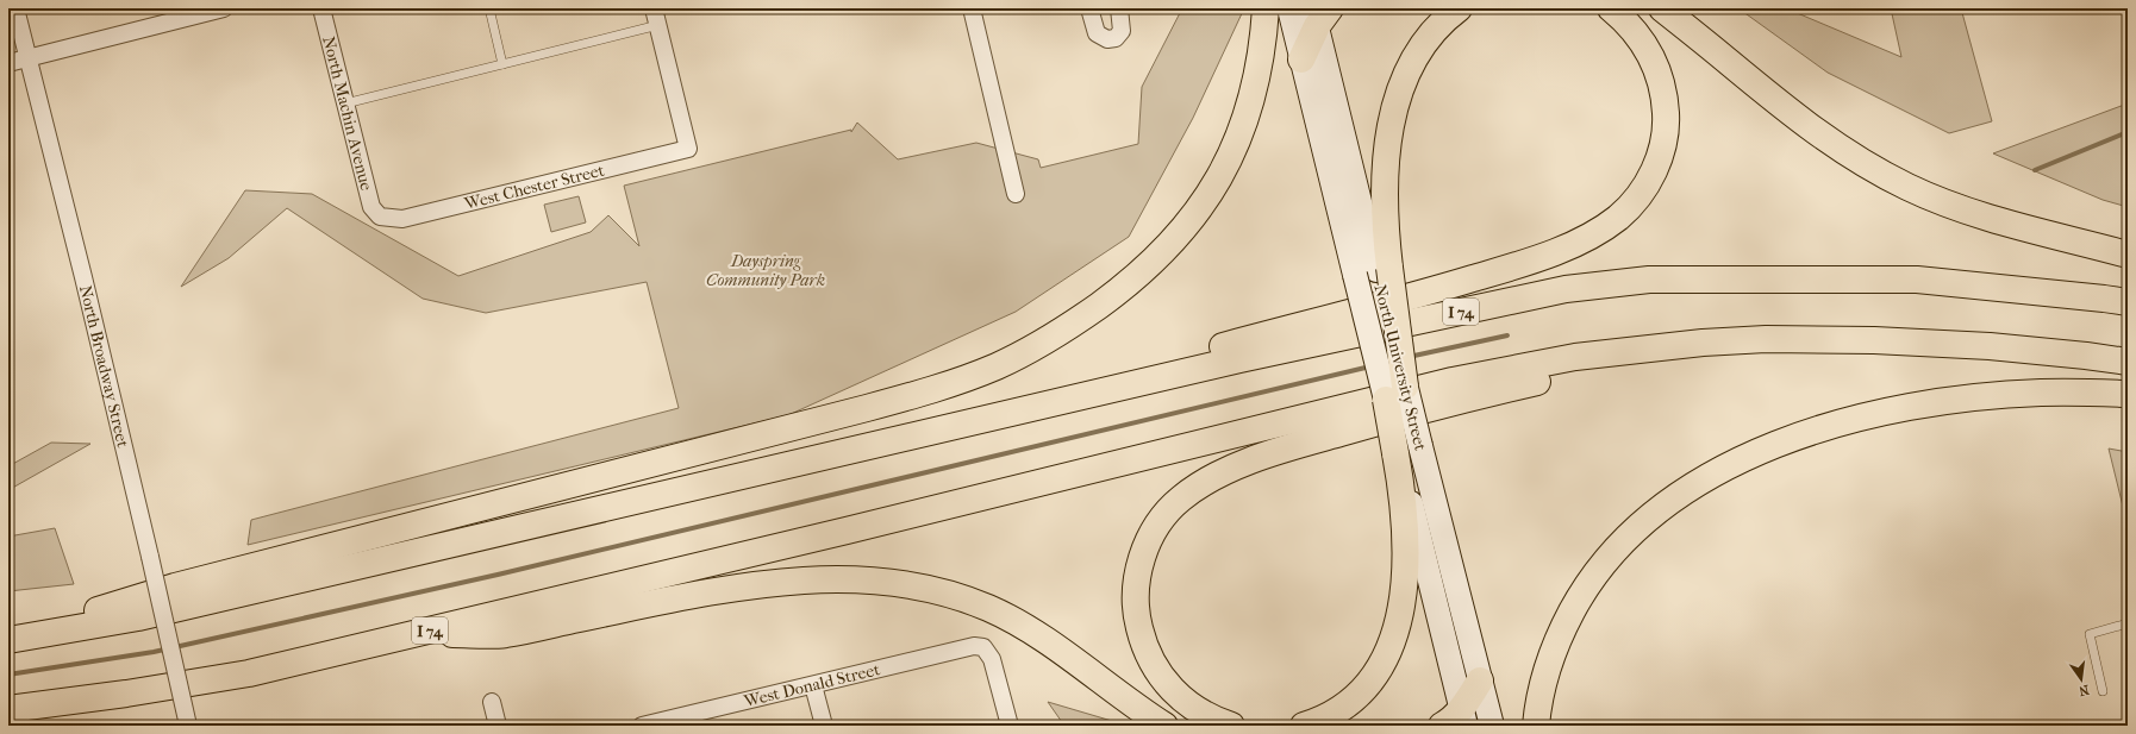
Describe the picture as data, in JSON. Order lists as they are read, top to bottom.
{
  "streets": {
    "highway": ["I 74"],
    "main road": ["North University Street"],
    "street": [
      "North Machin Avenue",
      "West Chester Street",
      "North Broadway Street",
      "West Donald Street"
    ]
  },
  "crossings": [
    ["North Machin Avenue", "West Chester Street"]
  ],
  "parks": ["Dayspring Community Park"],
  "north": "bottom"
}
